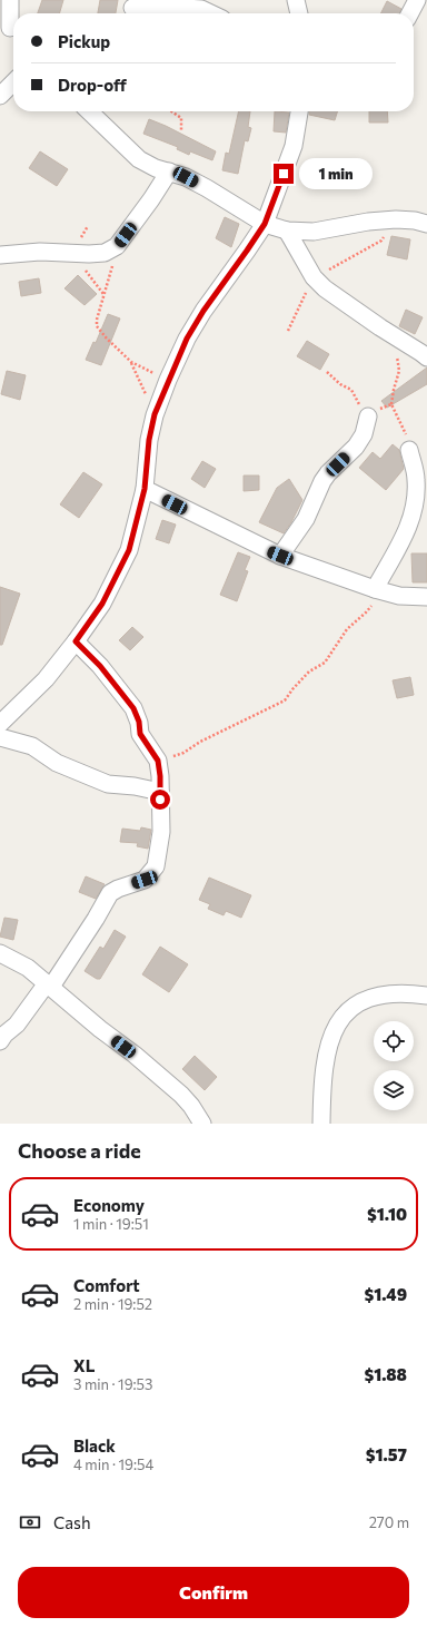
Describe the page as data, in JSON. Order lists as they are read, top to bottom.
{
  "page": {
    "banner": ["Pickup", "Drop-off"],
    "bubble": "1 min",
    "heading": "Choose a ride",
    "list": [
      {
        "name": "Economy",
        "note": "1 min · 19:51",
        "value": "$1.10"
      },
      {
        "name": "Comfort",
        "note": "2 min · 19:52",
        "value": "$1.49"
      },
      {
        "name": "XL",
        "note": "3 min · 19:53",
        "value": "$1.88"
      },
      {
        "name": "Black",
        "note": "4 min · 19:54",
        "value": "$1.57"
      }
    ],
    "pay": ["Cash", "270 m"],
    "buttons": "Confirm"
  }
}
